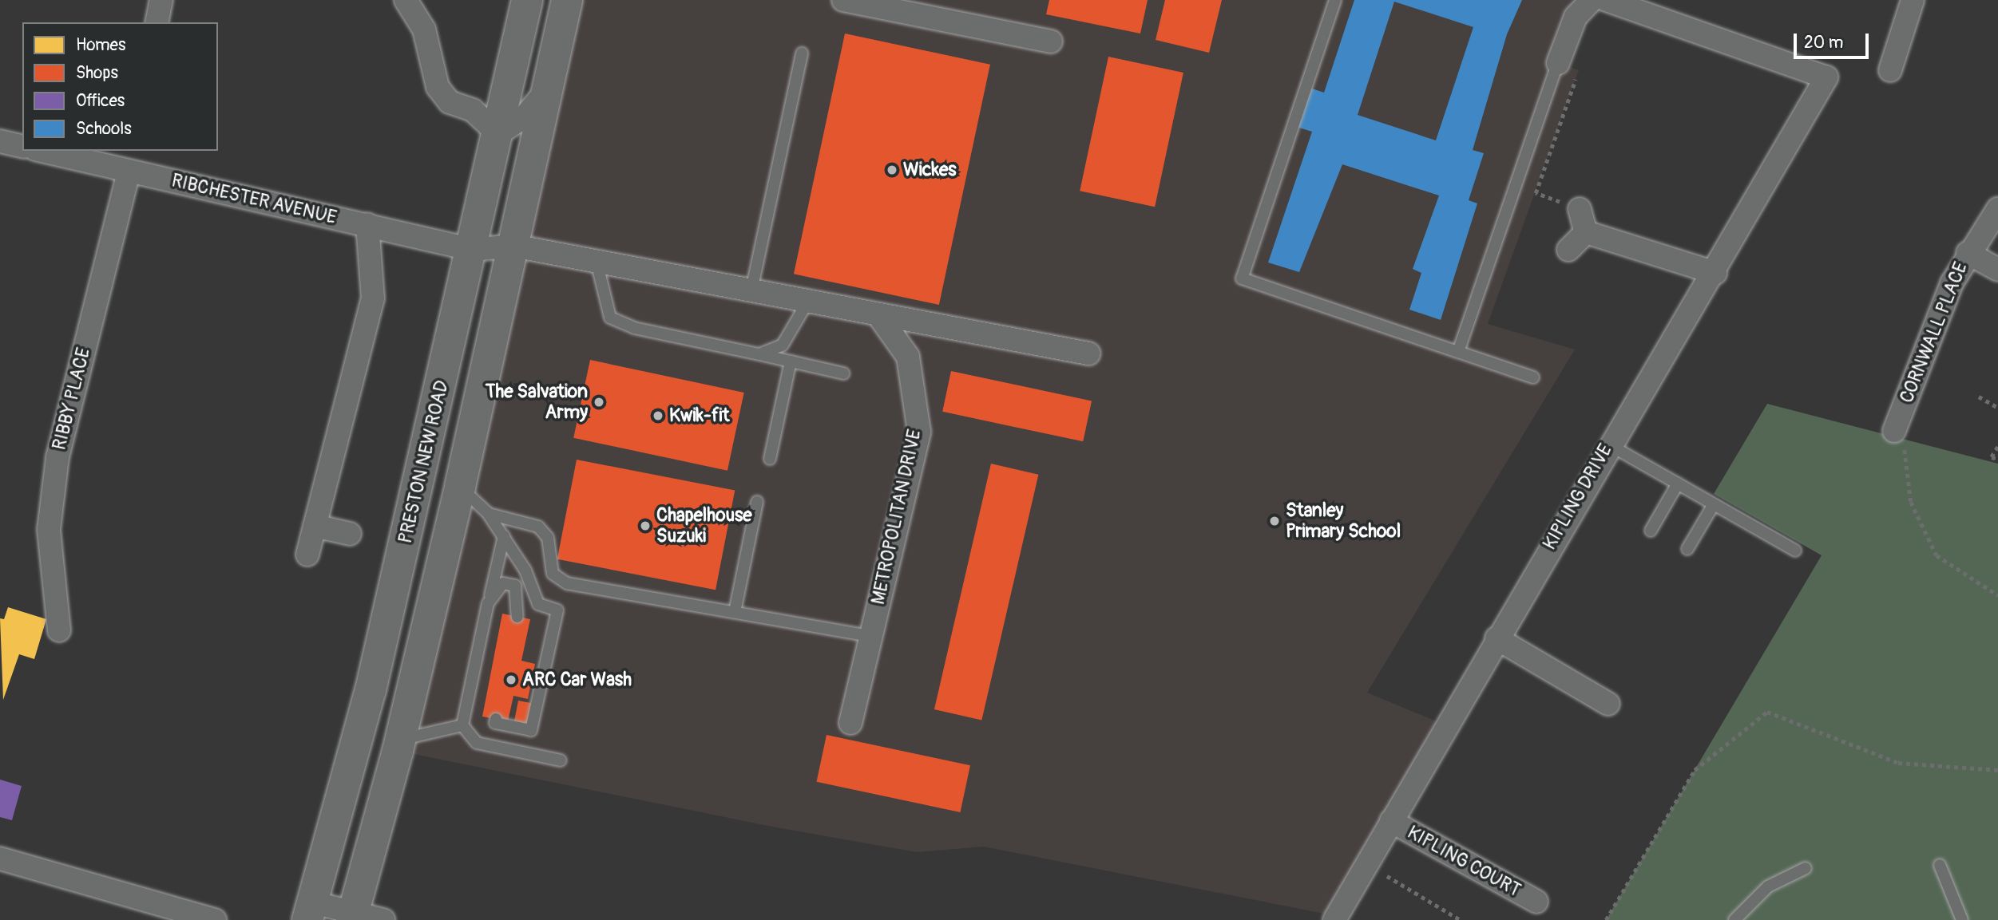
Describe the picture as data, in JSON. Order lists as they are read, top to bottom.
{
  "streets": {
    "highway": ["PRESTON NEW ROAD"],
    "street": [
      "RIBCHESTER AVENUE",
      "CORNWALL PLACE",
      "RIBBY PLACE",
      "KIPLING DRIVE",
      "METROPOLITAN DRIVE",
      "KIPLING COURT"
    ]
  },
  "crossings": [
    ["RIBCHESTER AVENUE", "RIBBY PLACE"],
    ["RIBCHESTER AVENUE", "PRESTON NEW ROAD"],
    ["KIPLING DRIVE", "KIPLING COURT"]
  ],
  "places": [
    "Wickes",
    "The Salvation Army",
    "Kwik-fit",
    "Stanley Primary School",
    "Chapelhouse Suzuki",
    "ARC Car Wash"
  ],
  "legend": [
    "Homes",
    "Shops",
    "Offices",
    "Schools"
  ],
  "scale_bar": "20 m"
}
